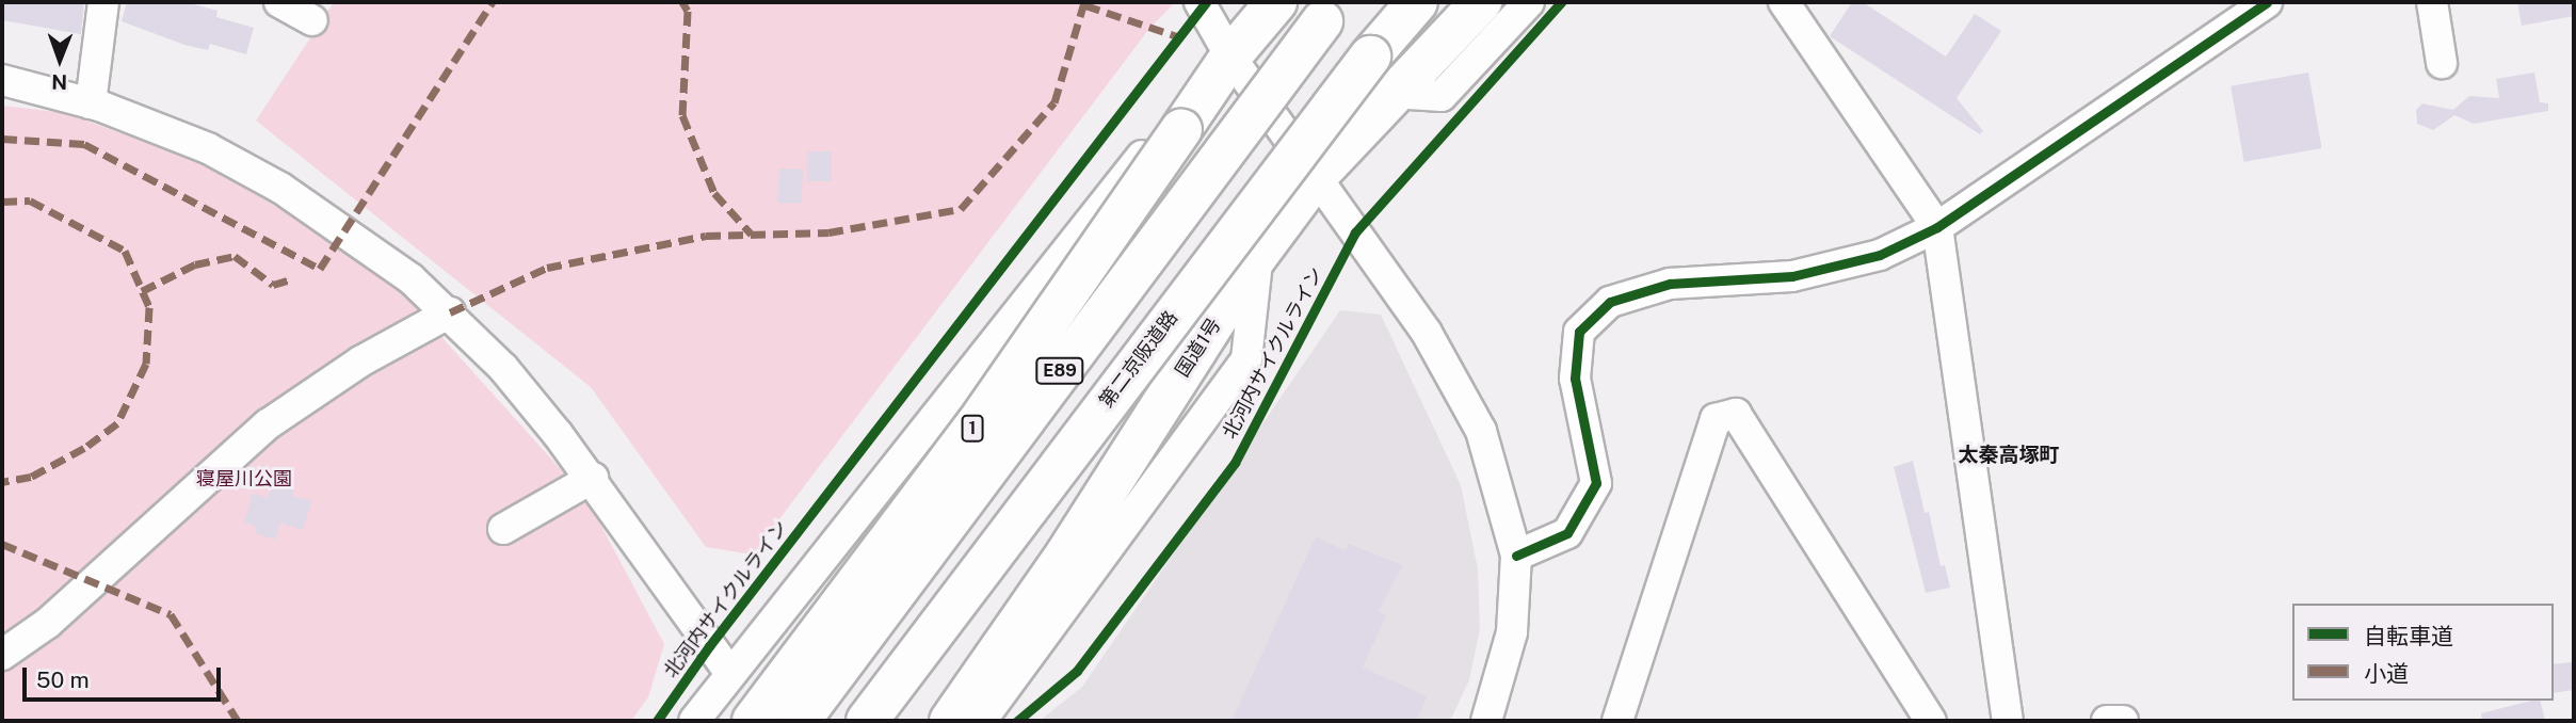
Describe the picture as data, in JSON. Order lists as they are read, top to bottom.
{
  "streets": {
    "highway": [
      "国道1号",
      "第二京阪道路",
      "E89",
      "1"
    ],
    "cycle path": ["北河内サイクルライン"]
  },
  "districts": ["太秦高塚町"],
  "parks": ["寝屋川公園"],
  "legend": ["自転車道", "小道"],
  "scale_bar": "50 m",
  "north": "bottom"
}
